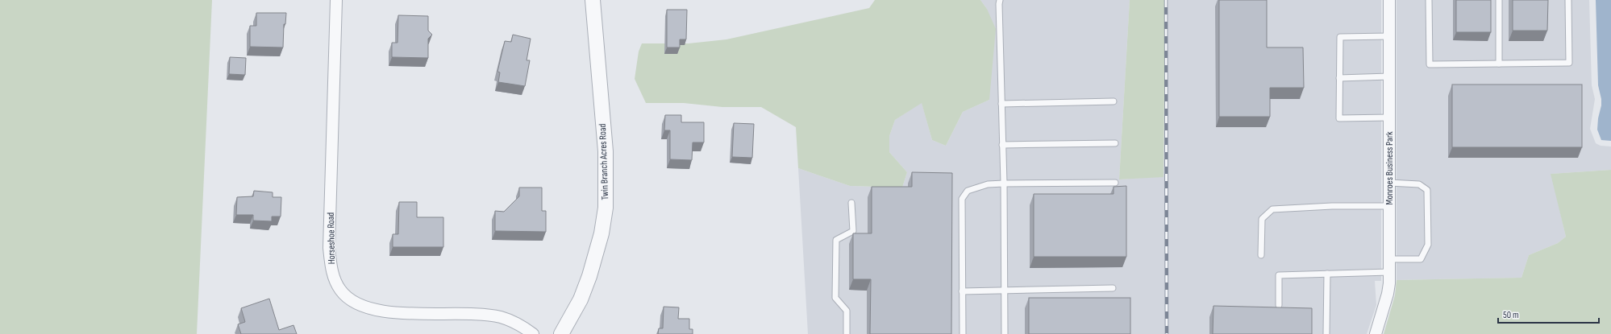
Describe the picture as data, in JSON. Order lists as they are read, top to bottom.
{
  "streets": {
    "street": ["Twin Branch Acres Road", "Monroes Business Park", "Horseshoe Road"]
  },
  "scale_bar": "50 m"
}
